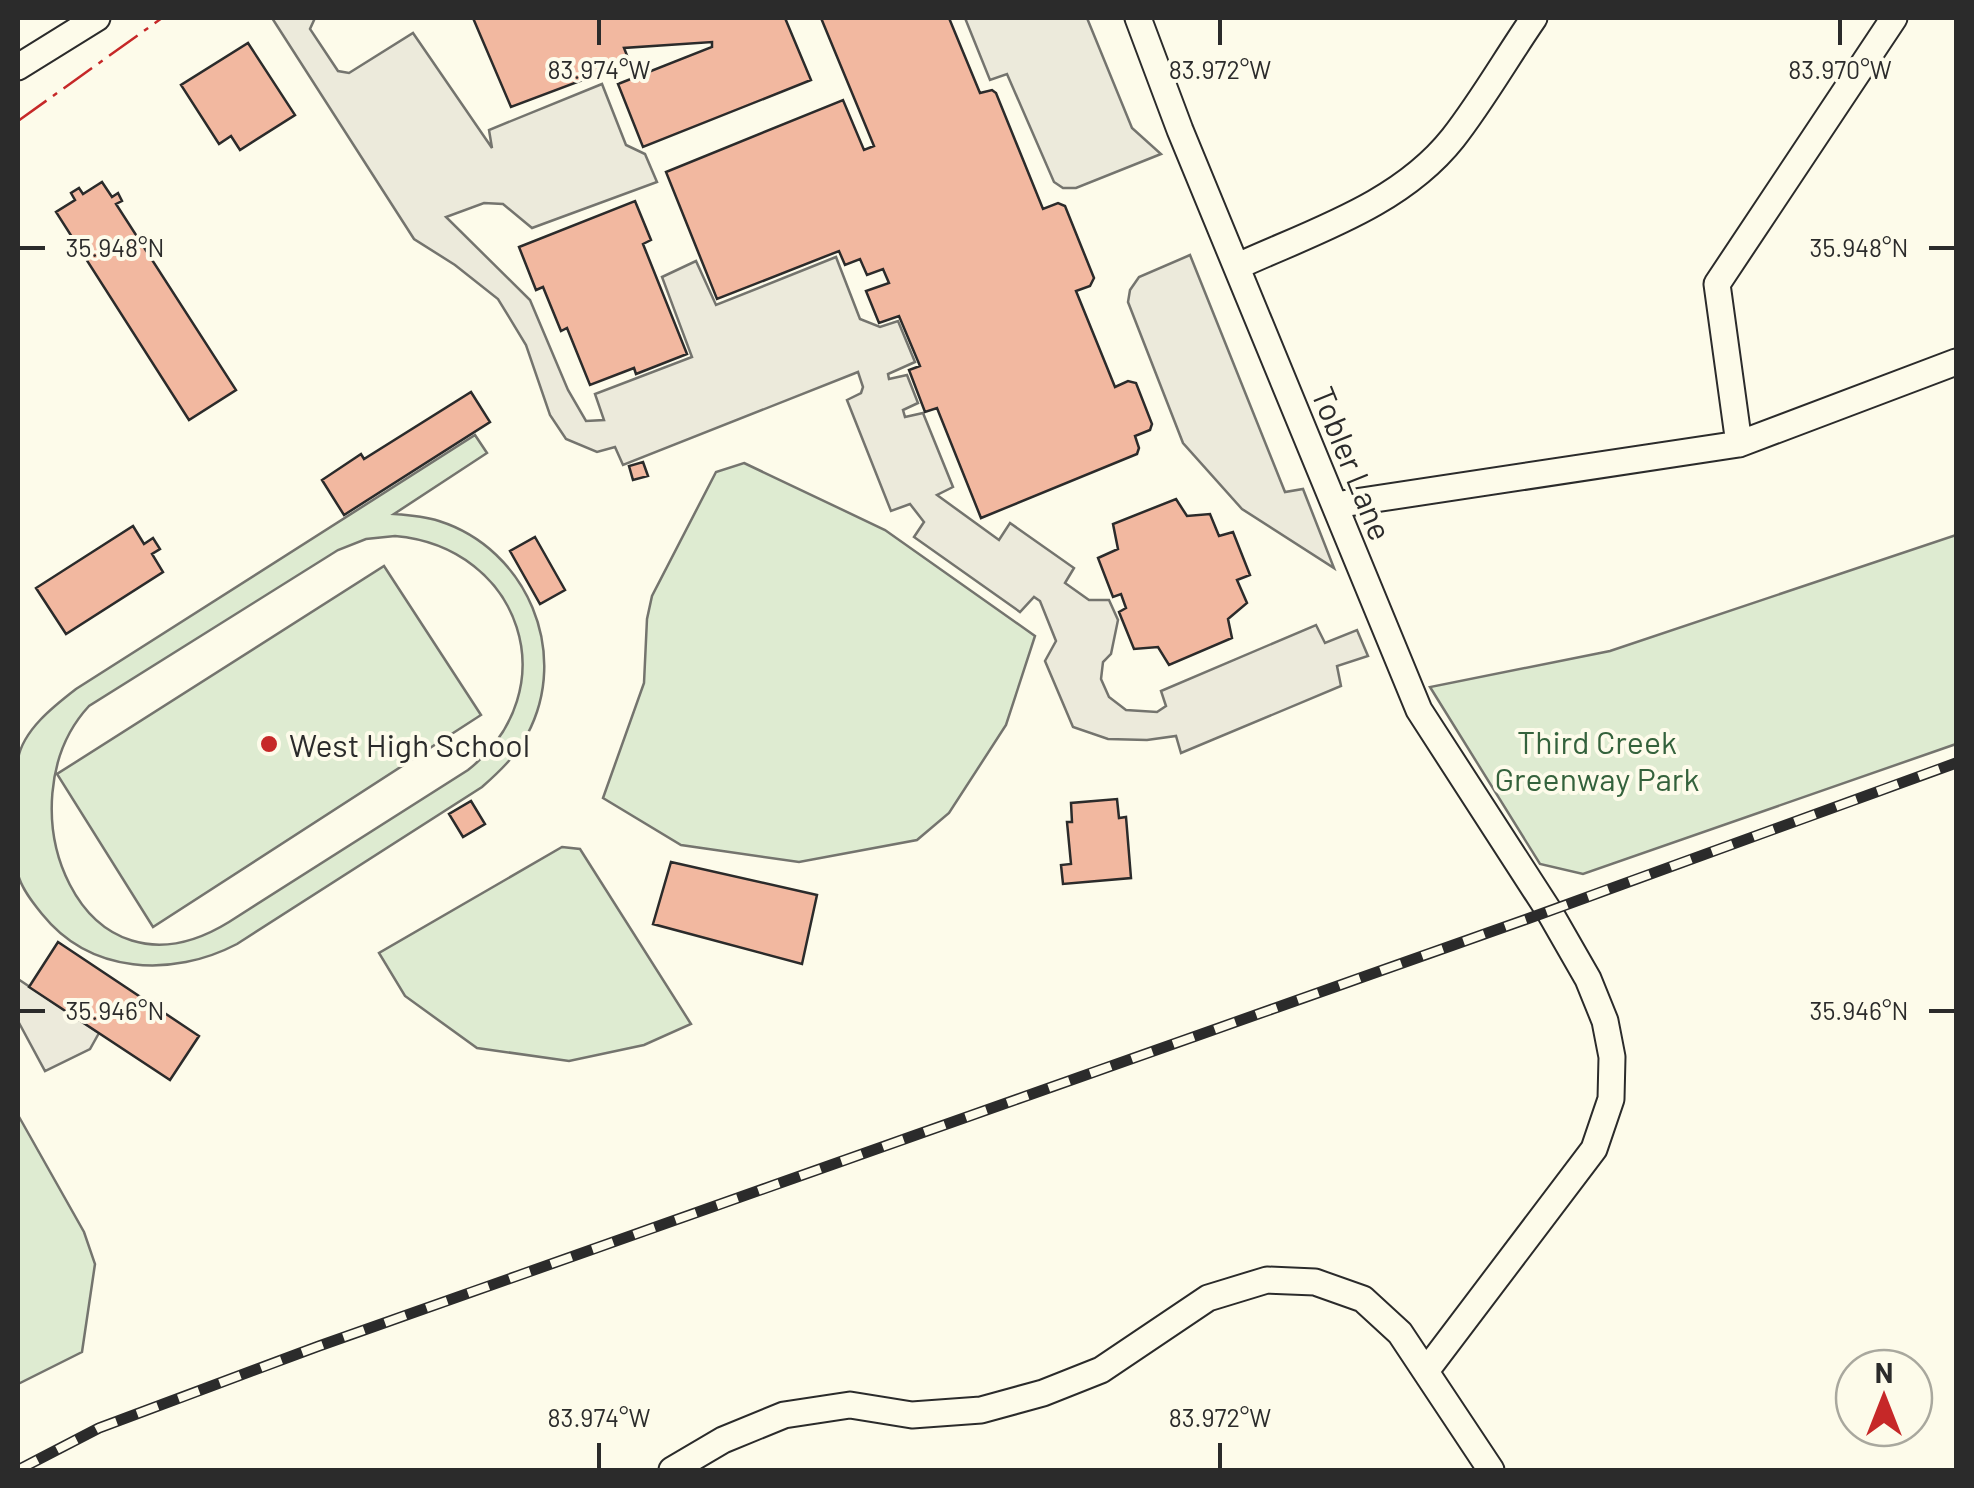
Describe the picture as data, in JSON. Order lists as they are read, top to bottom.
{
  "streets": {
    "street": ["Tobler Lane"]
  },
  "parks": ["Third Creek Greenway Park"],
  "places": ["West High School"],
  "north": "top",
  "coordinates": [
    "83.974°W",
    "83.972°W",
    "83.970°W",
    "35.948°N",
    "35.946°N"
  ]
}
